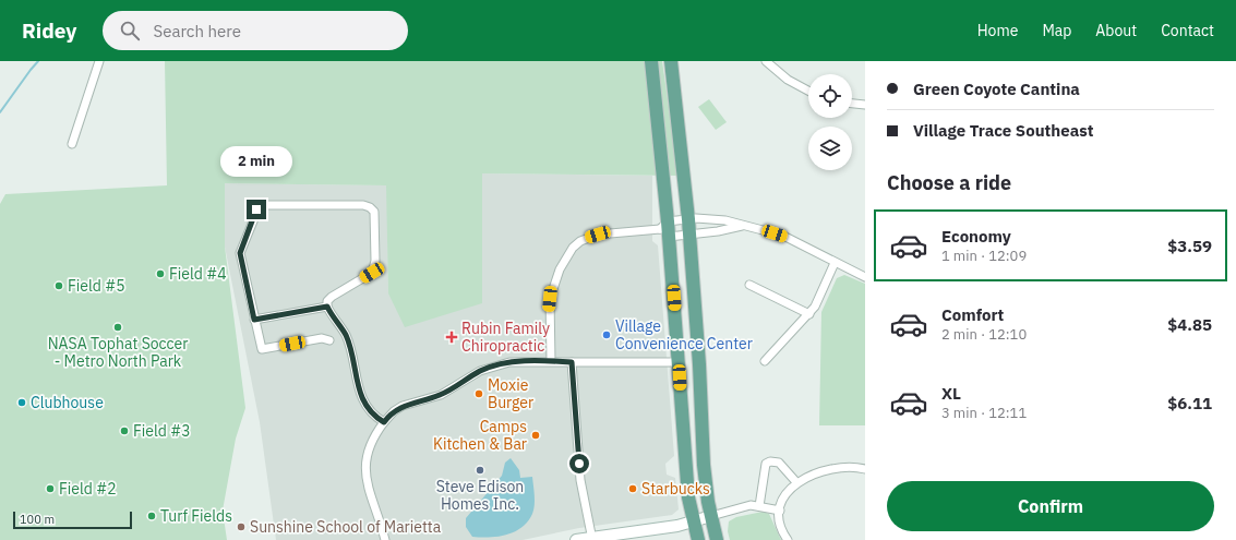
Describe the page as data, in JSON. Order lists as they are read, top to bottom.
{
  "places": {
    "other": [
      "Field #4",
      "Field #5",
      "NASA Tophat Soccer - Metro North Park",
      "Village Convenience Center",
      "Moxie Burger",
      "Clubhouse",
      "Field #3",
      "Camps Kitchen & Bar",
      "Steve Edison Homes Inc.",
      "Field #2",
      "Starbucks",
      "Turf Fields",
      "Sunshine School of Marietta"
    ],
    "health": ["Rubin Family Chiropractic"]
  },
  "scale_bar": "100 m",
  "page": {
    "header": "Ridey",
    "search": "Search here",
    "nav": [
      "Home",
      "Map",
      "About",
      "Contact"
    ],
    "banner": ["Green Coyote Cantina", "Village Trace Southeast"],
    "bubble": "2 min",
    "heading": "Choose a ride",
    "list": [
      {
        "name": "Economy",
        "note": "1 min · 12:09",
        "value": "$3.59"
      },
      {
        "name": "Comfort",
        "note": "2 min · 12:10",
        "value": "$4.85"
      },
      {
        "name": "XL",
        "note": "3 min · 12:11",
        "value": "$6.11"
      }
    ],
    "buttons": "Confirm",
    "scale": "100 m"
  }
}
